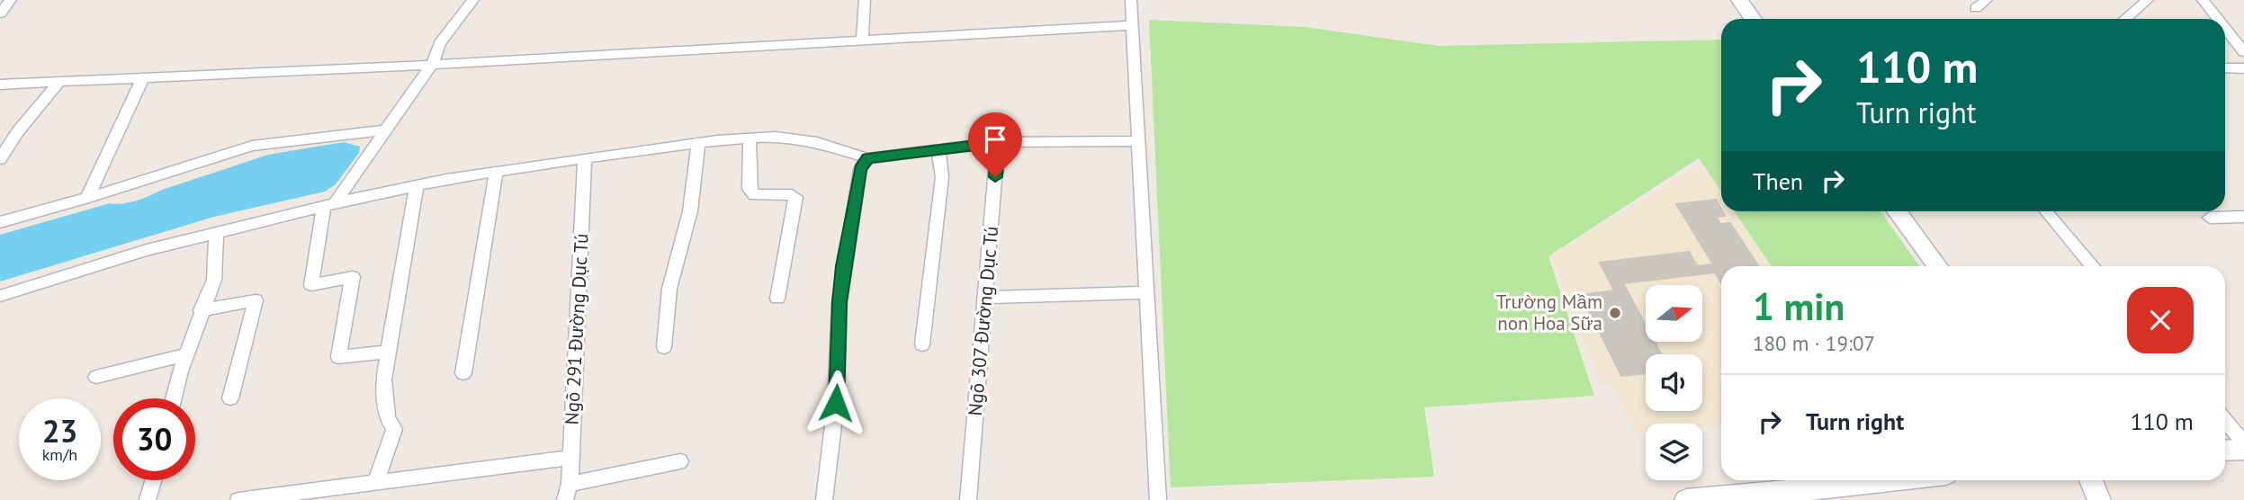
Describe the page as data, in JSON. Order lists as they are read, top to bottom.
{
  "streets": {
    "street": ["Ngõ 307 Đường Dục Tú", "Ngõ 291 Đường Dục Tú"]
  },
  "places": ["Trường Mầm non Hoa Sữa"],
  "north": "right",
  "page": {
    "turn": ["110 m", "Turn right"],
    "then": "Then",
    "heading": ["1 min", "180 m · 19:07"],
    "list": [
      {
        "name": "Turn right",
        "value": "110 m"
      }
    ],
    "speed": "23 km/h",
    "limit": "30"
  }
}
